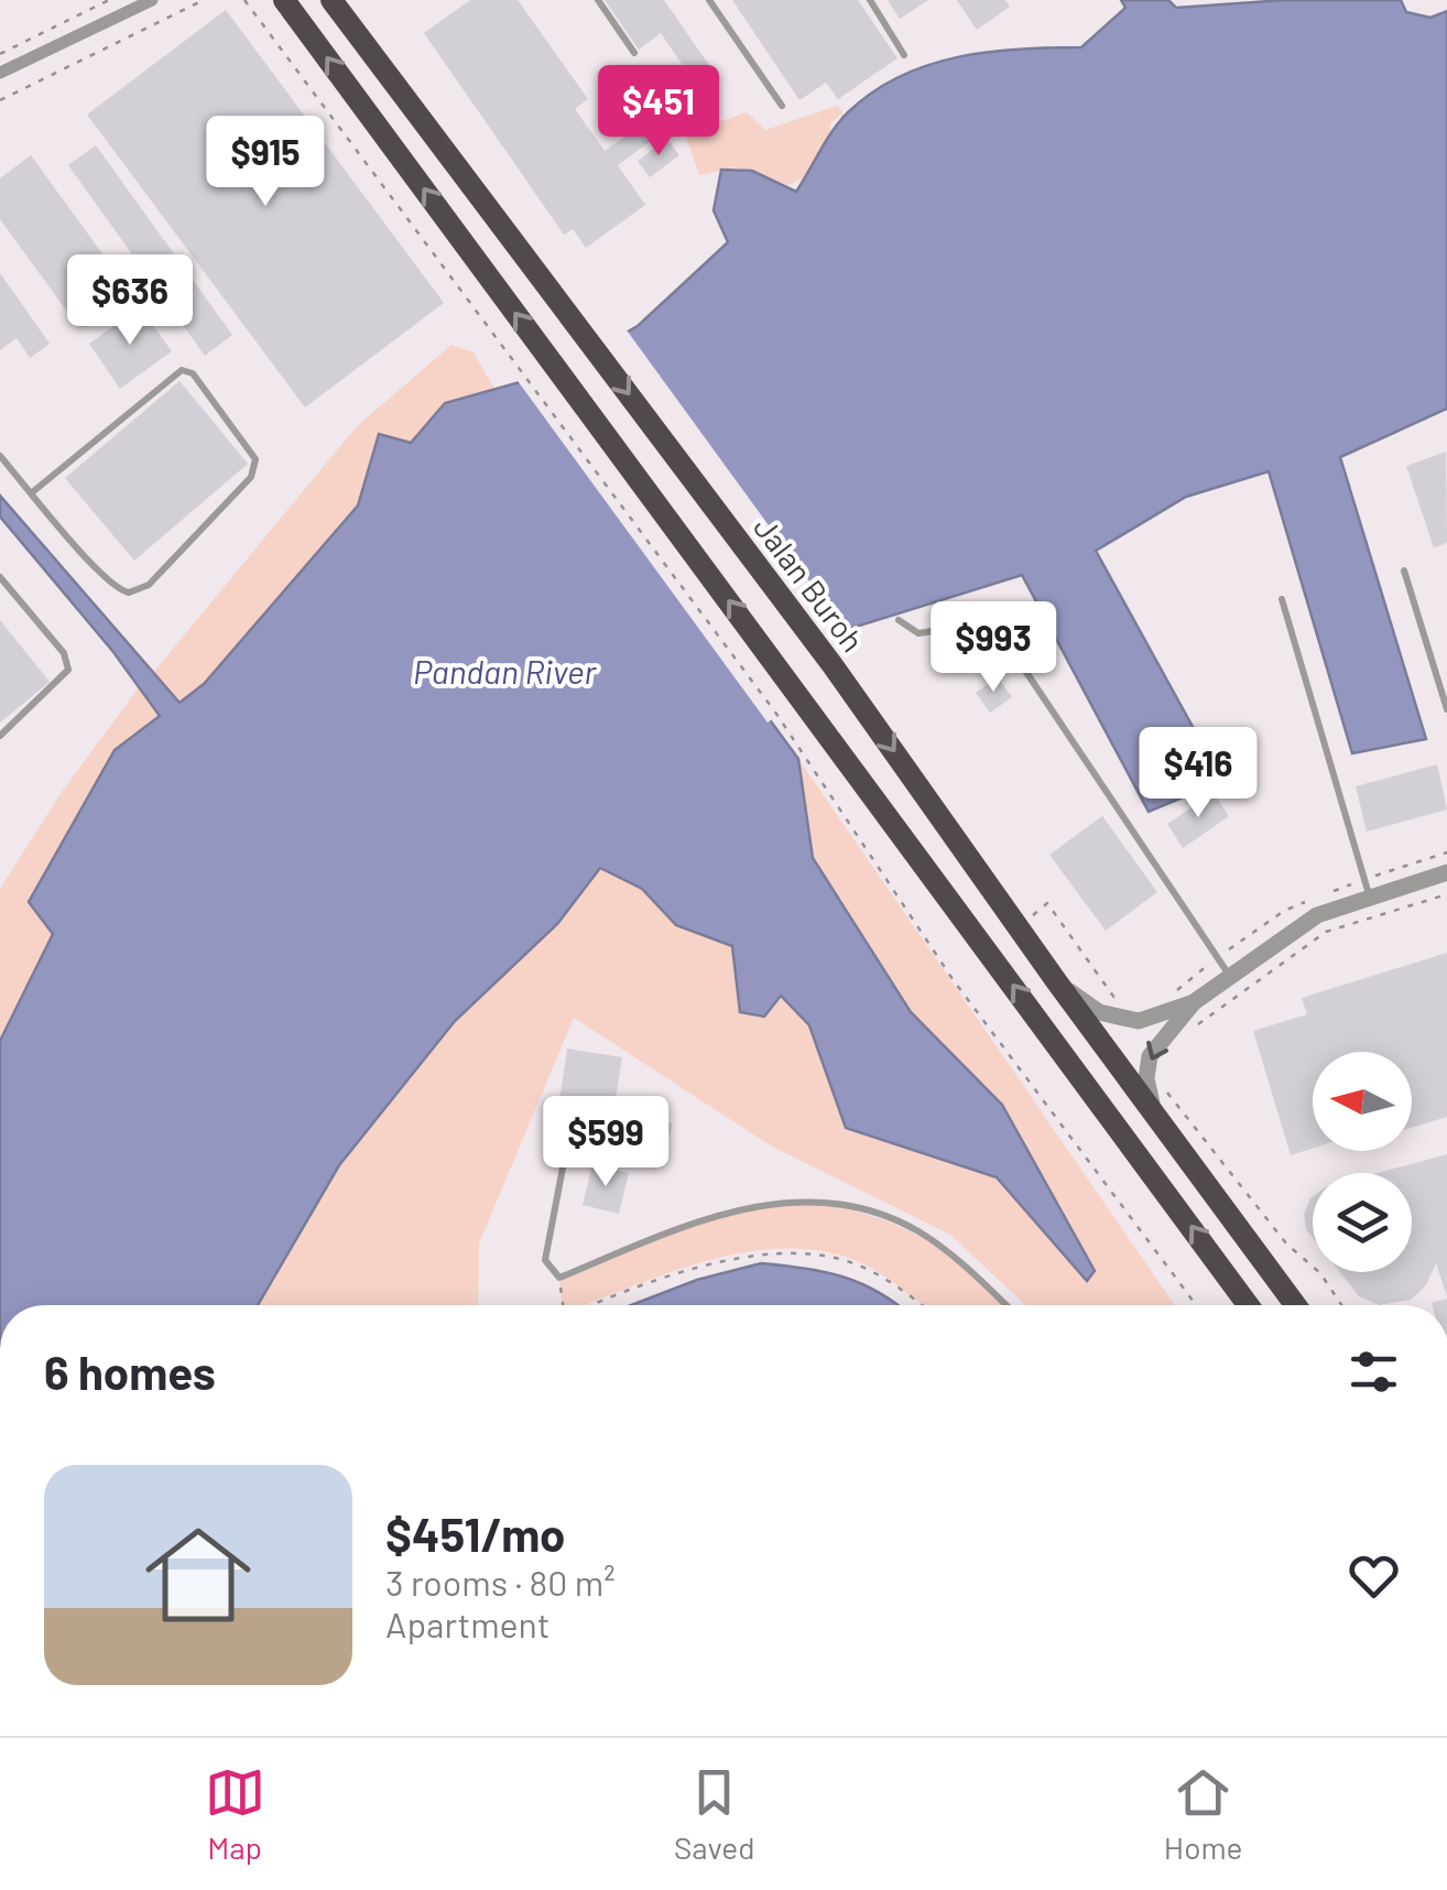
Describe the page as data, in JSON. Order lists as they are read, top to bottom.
{
  "streets": {
    "highway": ["Jalan Buroh"]
  },
  "water": ["Pandan River"],
  "north": "left",
  "page": {
    "price": [
      "$451",
      "$915",
      "$636",
      "$993",
      "$416",
      "$599"
    ],
    "heading": "6 homes",
    "list": [
      {
        "name": "$451/mo",
        "note": "3 rooms · 80 m² · Apartment"
      }
    ],
    "tabs": ["Map", "Saved", "Home"]
  }
}
